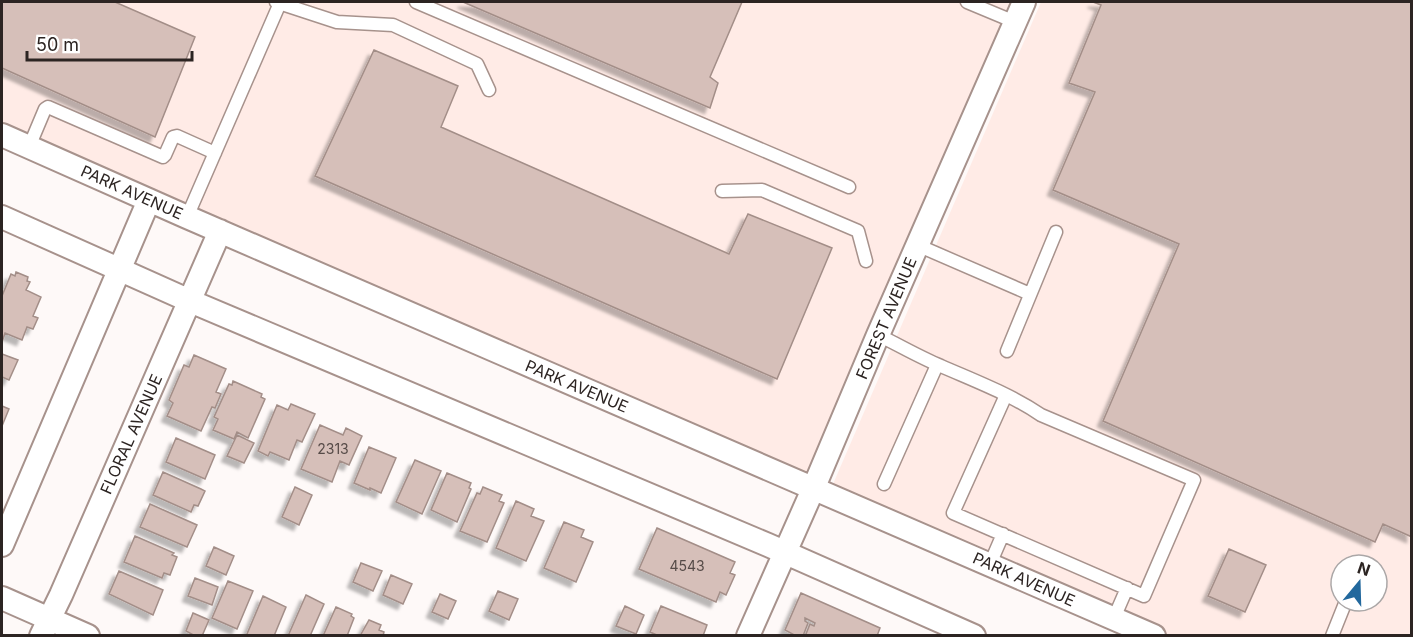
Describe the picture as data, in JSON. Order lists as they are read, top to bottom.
{
  "streets": {
    "street": ["PARK AVENUE", "FOREST AVENUE", "FLORAL AVENUE"]
  },
  "crossings": [
    ["PARK AVENUE", "FOREST AVENUE"],
    ["PARK AVENUE", "FLORAL AVENUE"]
  ],
  "house_numbers": ["2313", "4543"],
  "scale_bar": "50 m",
  "north": "top"
}
